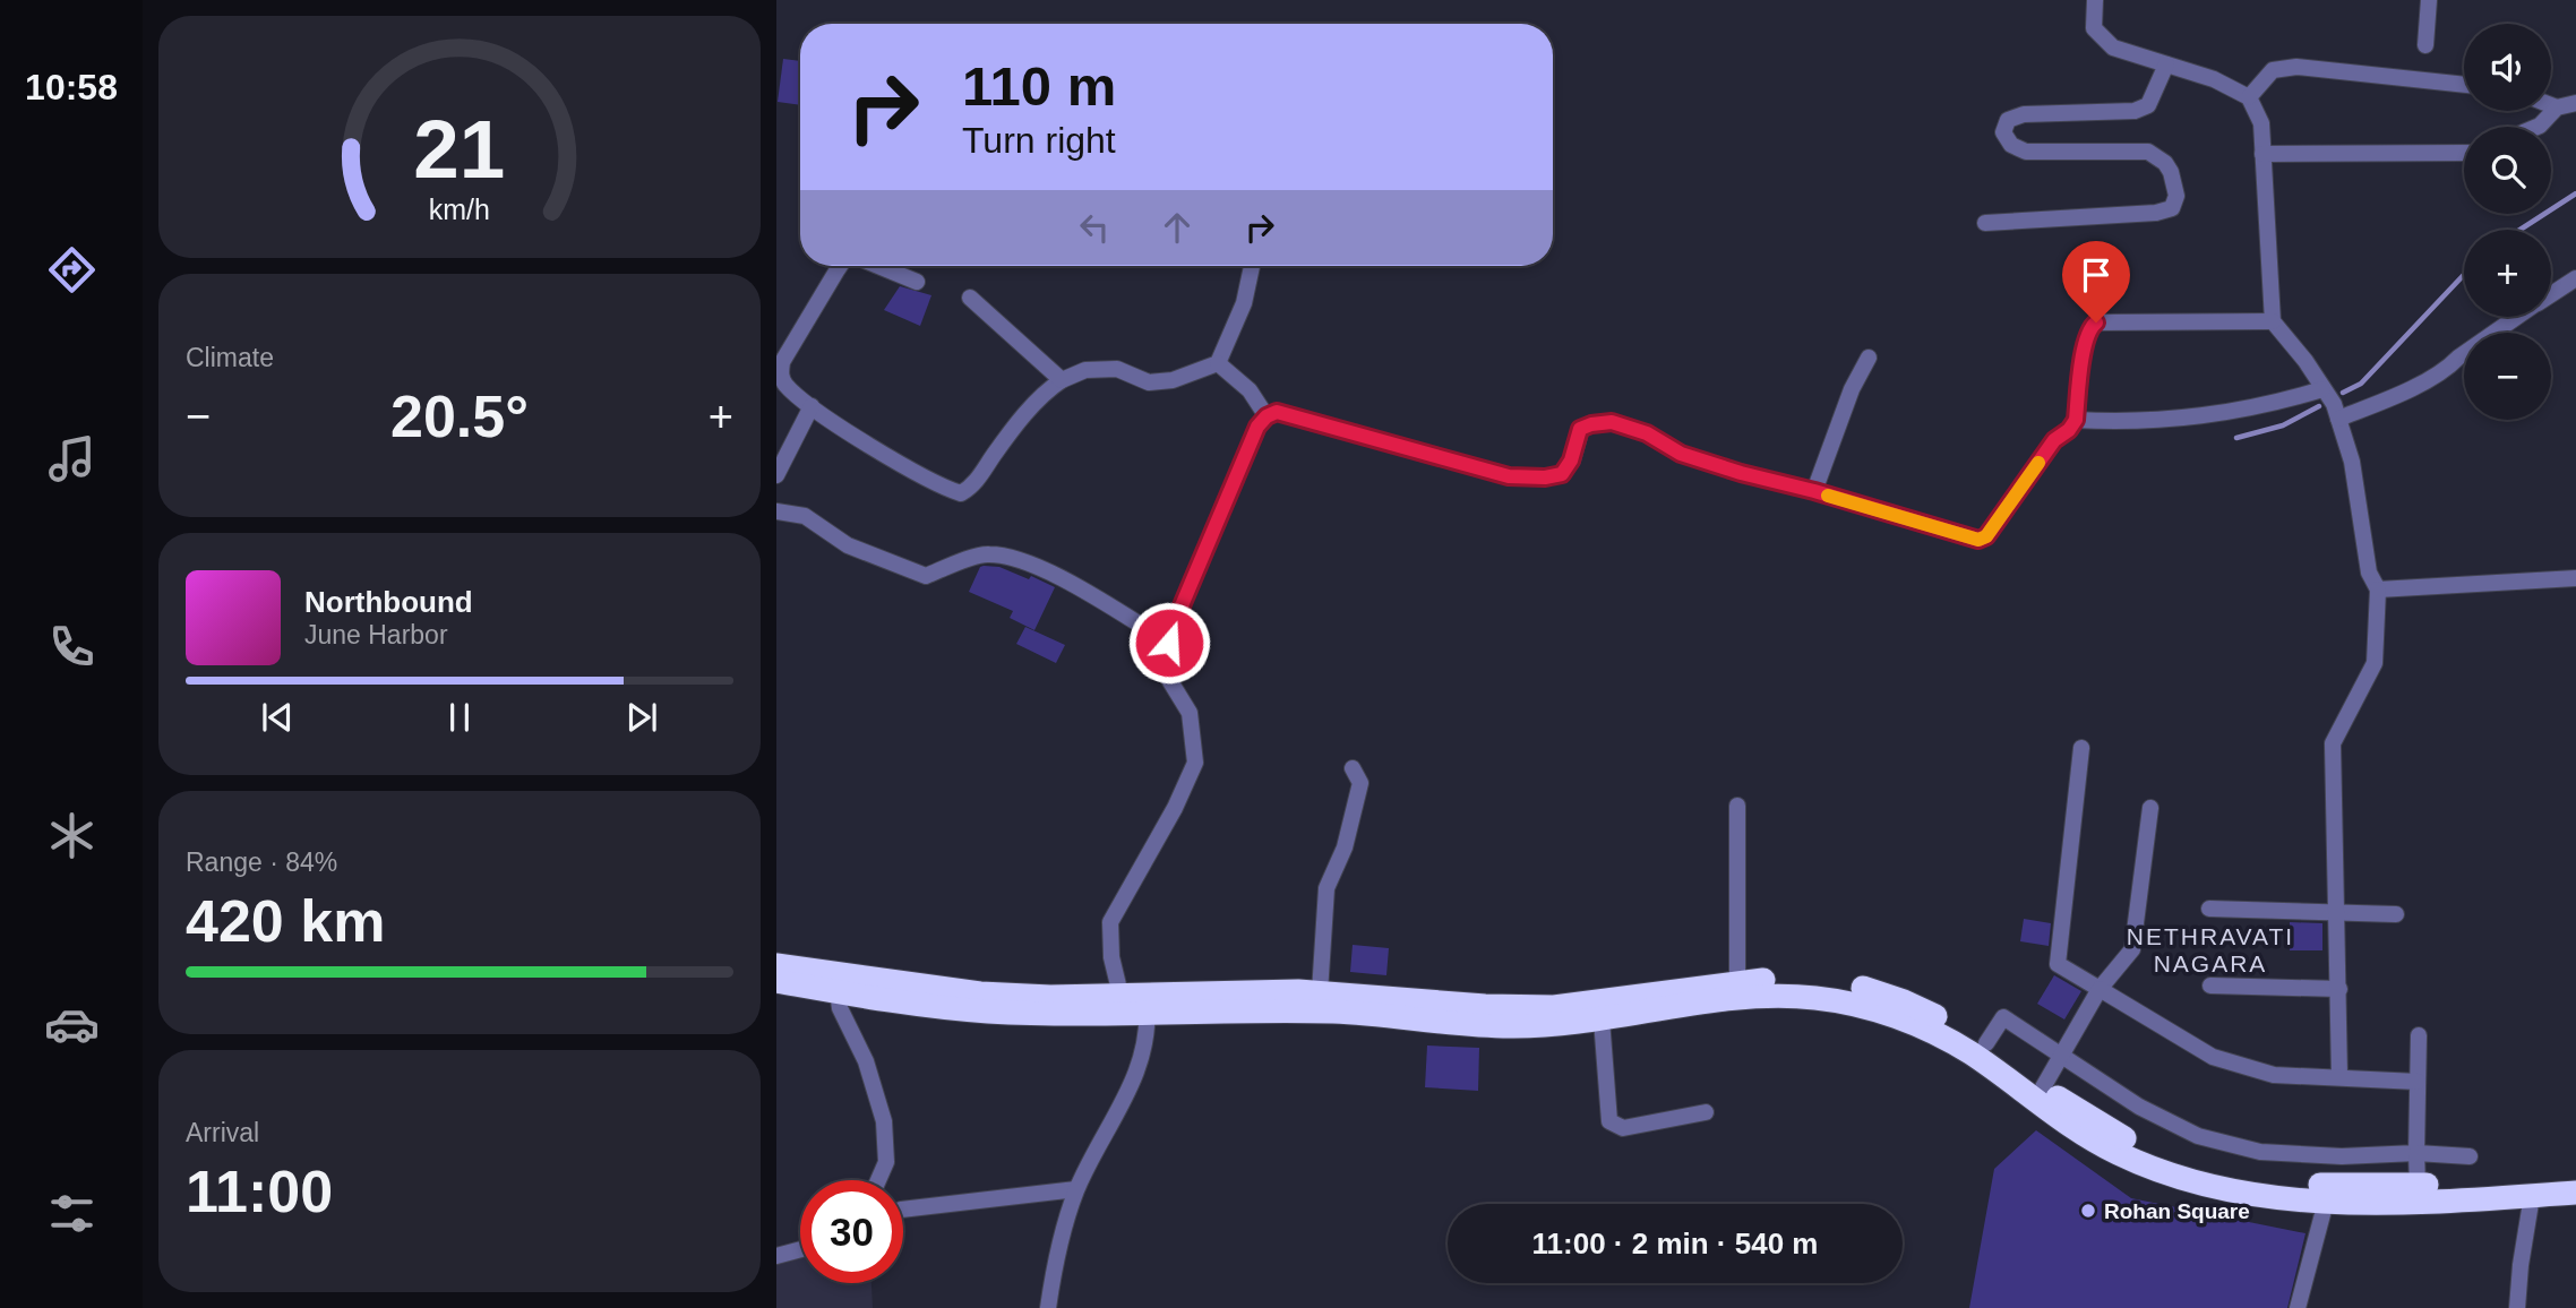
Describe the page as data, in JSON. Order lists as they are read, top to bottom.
{
  "districts": ["NETHRAVATI NAGARA"],
  "places": ["Rohan Square"],
  "page": {
    "tabs": "10:58",
    "map_buttons": ["+", "−"],
    "turn": ["110 m", "Turn right"],
    "tile": [
      "Climate",
      ["Range · 84%", "420 km"],
      ["Arrival", "11:00"]
    ],
    "heat": ["−", "20.5°", "+"],
    "song": ["Northbound", "June Harbor"],
    "limit": "30",
    "trip": "11:00 · 2 min · 540 m",
    "gauge": ["21", "km/h"]
  }
}
